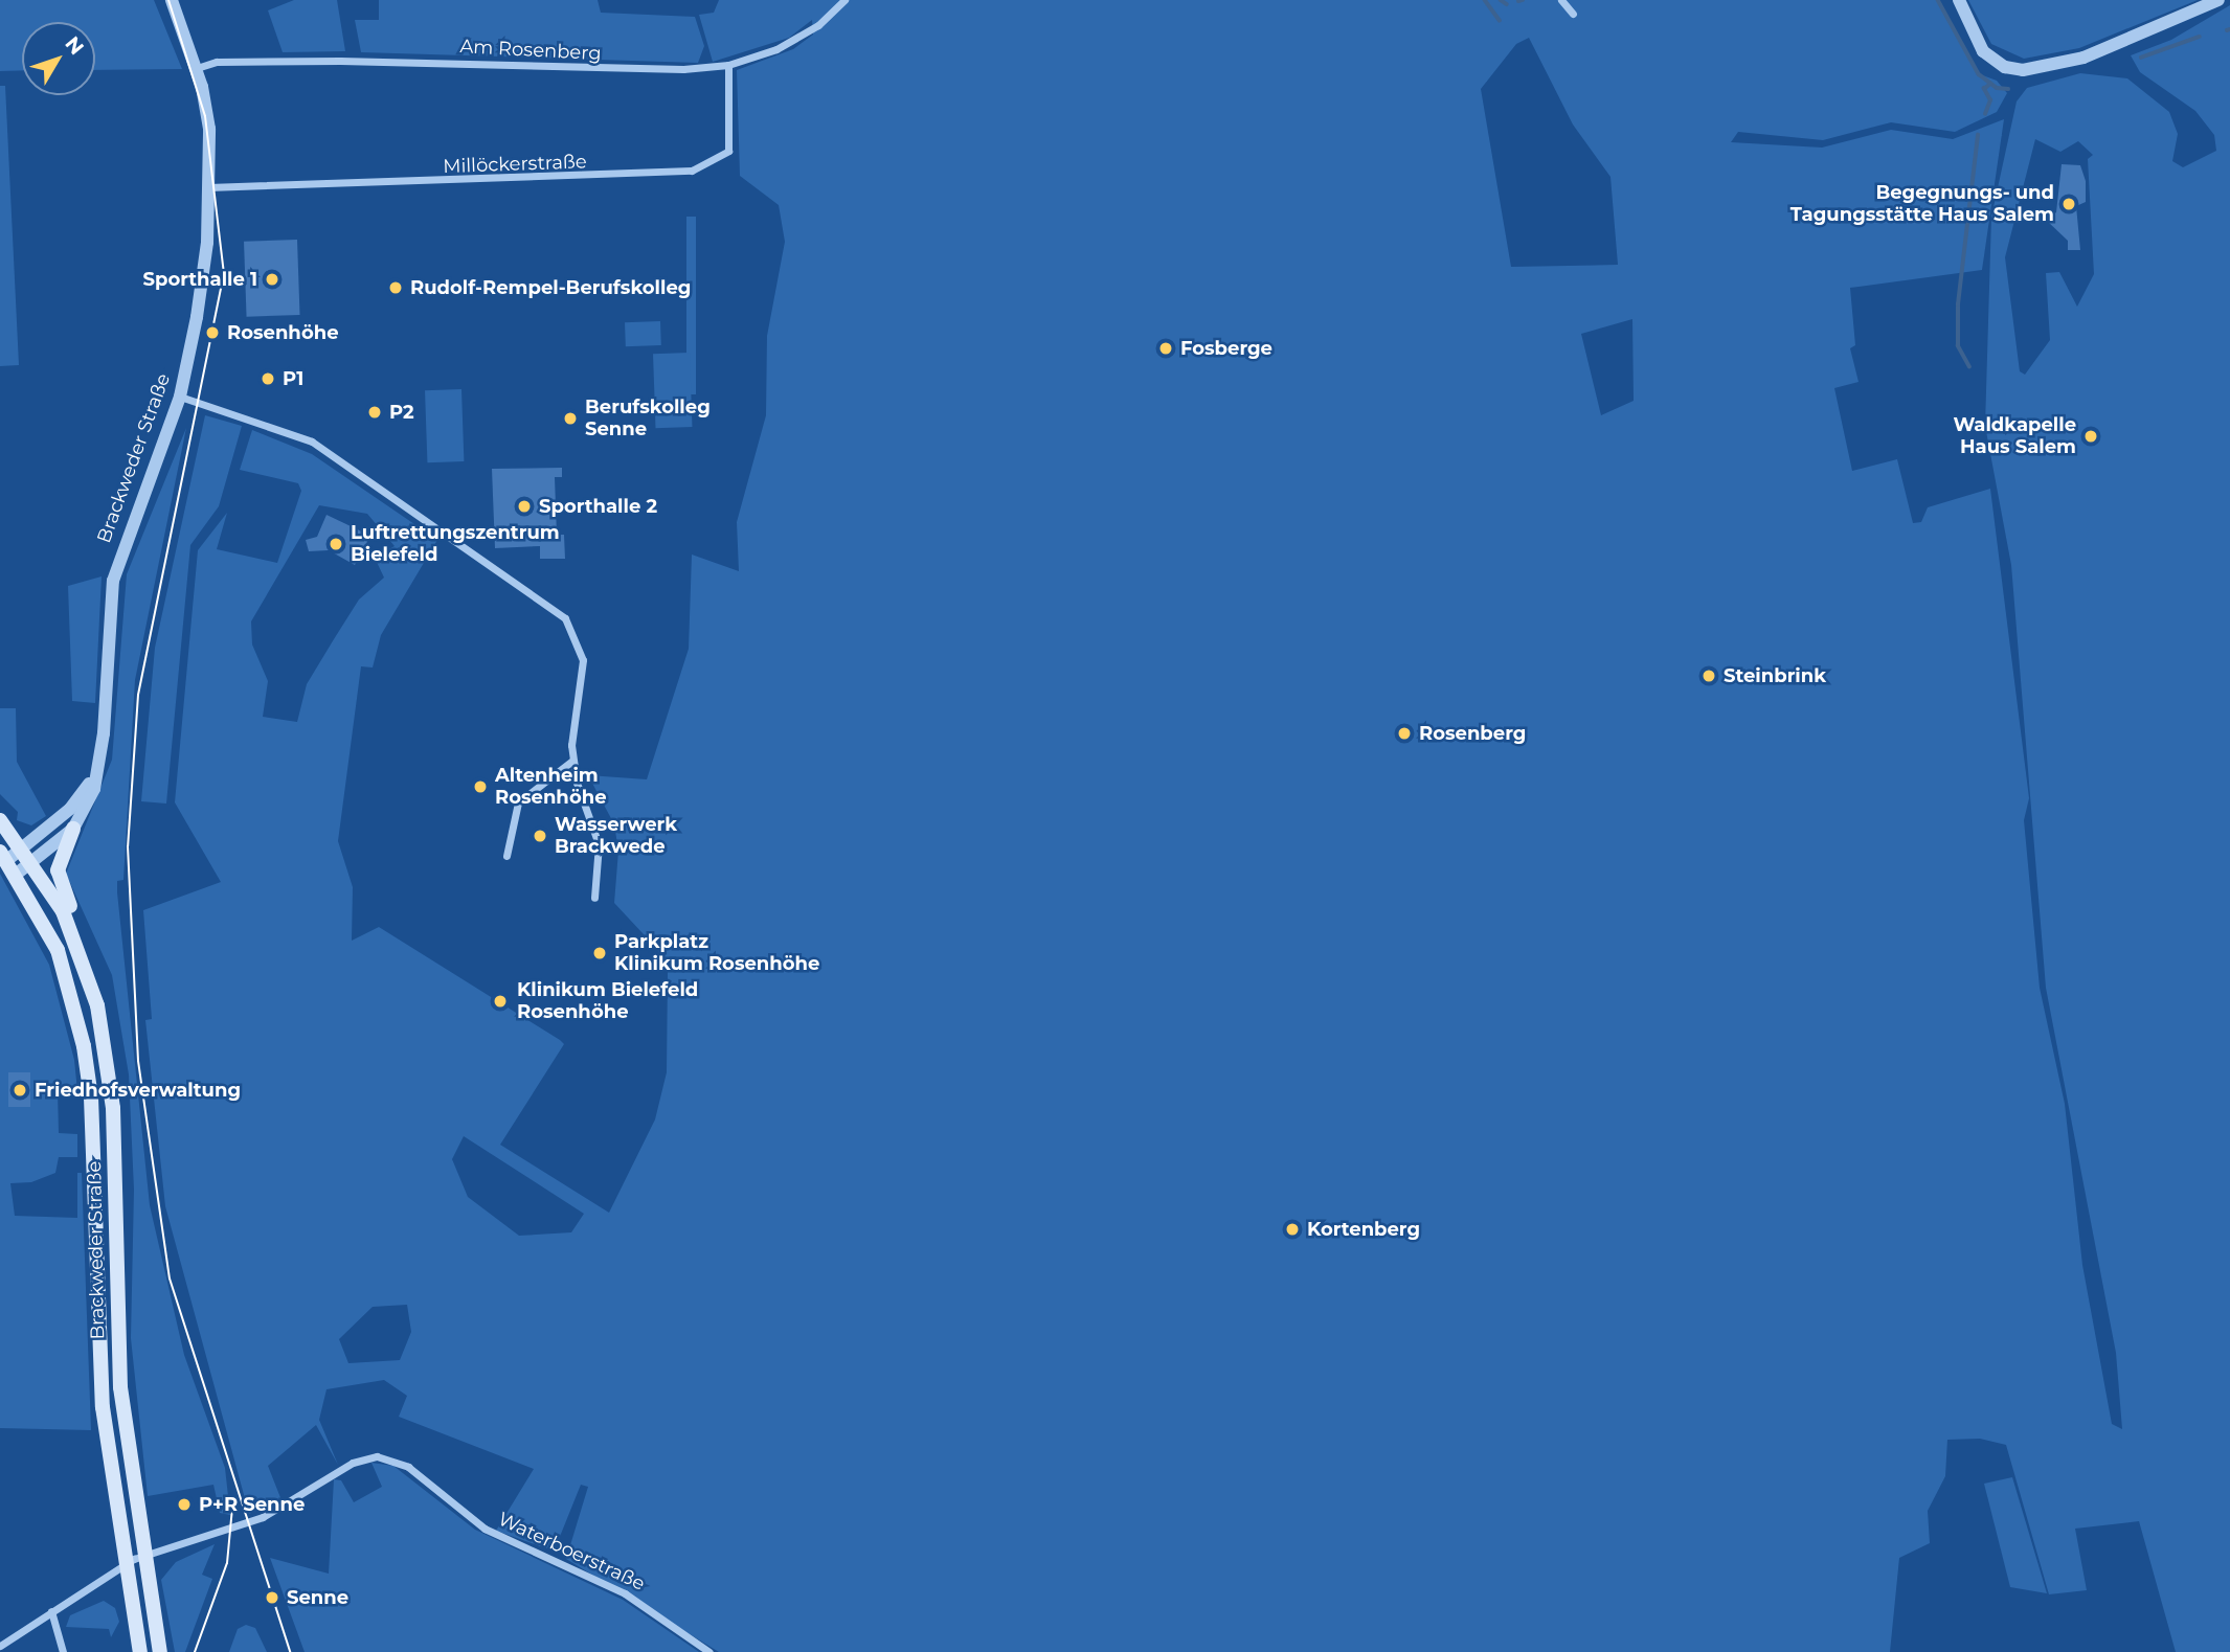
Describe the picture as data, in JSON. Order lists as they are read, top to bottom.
{
  "streets": {
    "main road": ["Brackweder Straße"],
    "street": ["Am Rosenberg", "Millöckerstraße", "Waterboerstraße"]
  },
  "crossings": [
    ["Am Rosenberg", "Millöckerstraße"],
    ["Am Rosenberg", "Brackweder Straße"],
    ["Millöckerstraße", "Brackweder Straße"],
    ["Brackweder Straße", "Waterboerstraße"]
  ],
  "places": [
    "Begegnungs- und Tagungsstätte Haus Salem",
    "Sporthalle 1",
    "Rudolf-Rempel-Berufskolleg",
    "Rosenhöhe",
    "Fosberge",
    "P1",
    "P2",
    "Berufskolleg Senne",
    "Waldkapelle Haus Salem",
    "Sporthalle 2",
    "Luftrettungszentrum Bielefeld",
    "Steinbrink",
    "Rosenberg",
    "Altenheim Rosenhöhe",
    "Wasserwerk Brackwede",
    "Parkplatz Klinikum Rosenhöhe",
    "Klinikum Bielefeld Rosenhöhe",
    "Friedhofsverwaltung",
    "Kortenberg",
    "P+R Senne",
    "Senne"
  ],
  "north": "top right"
}
